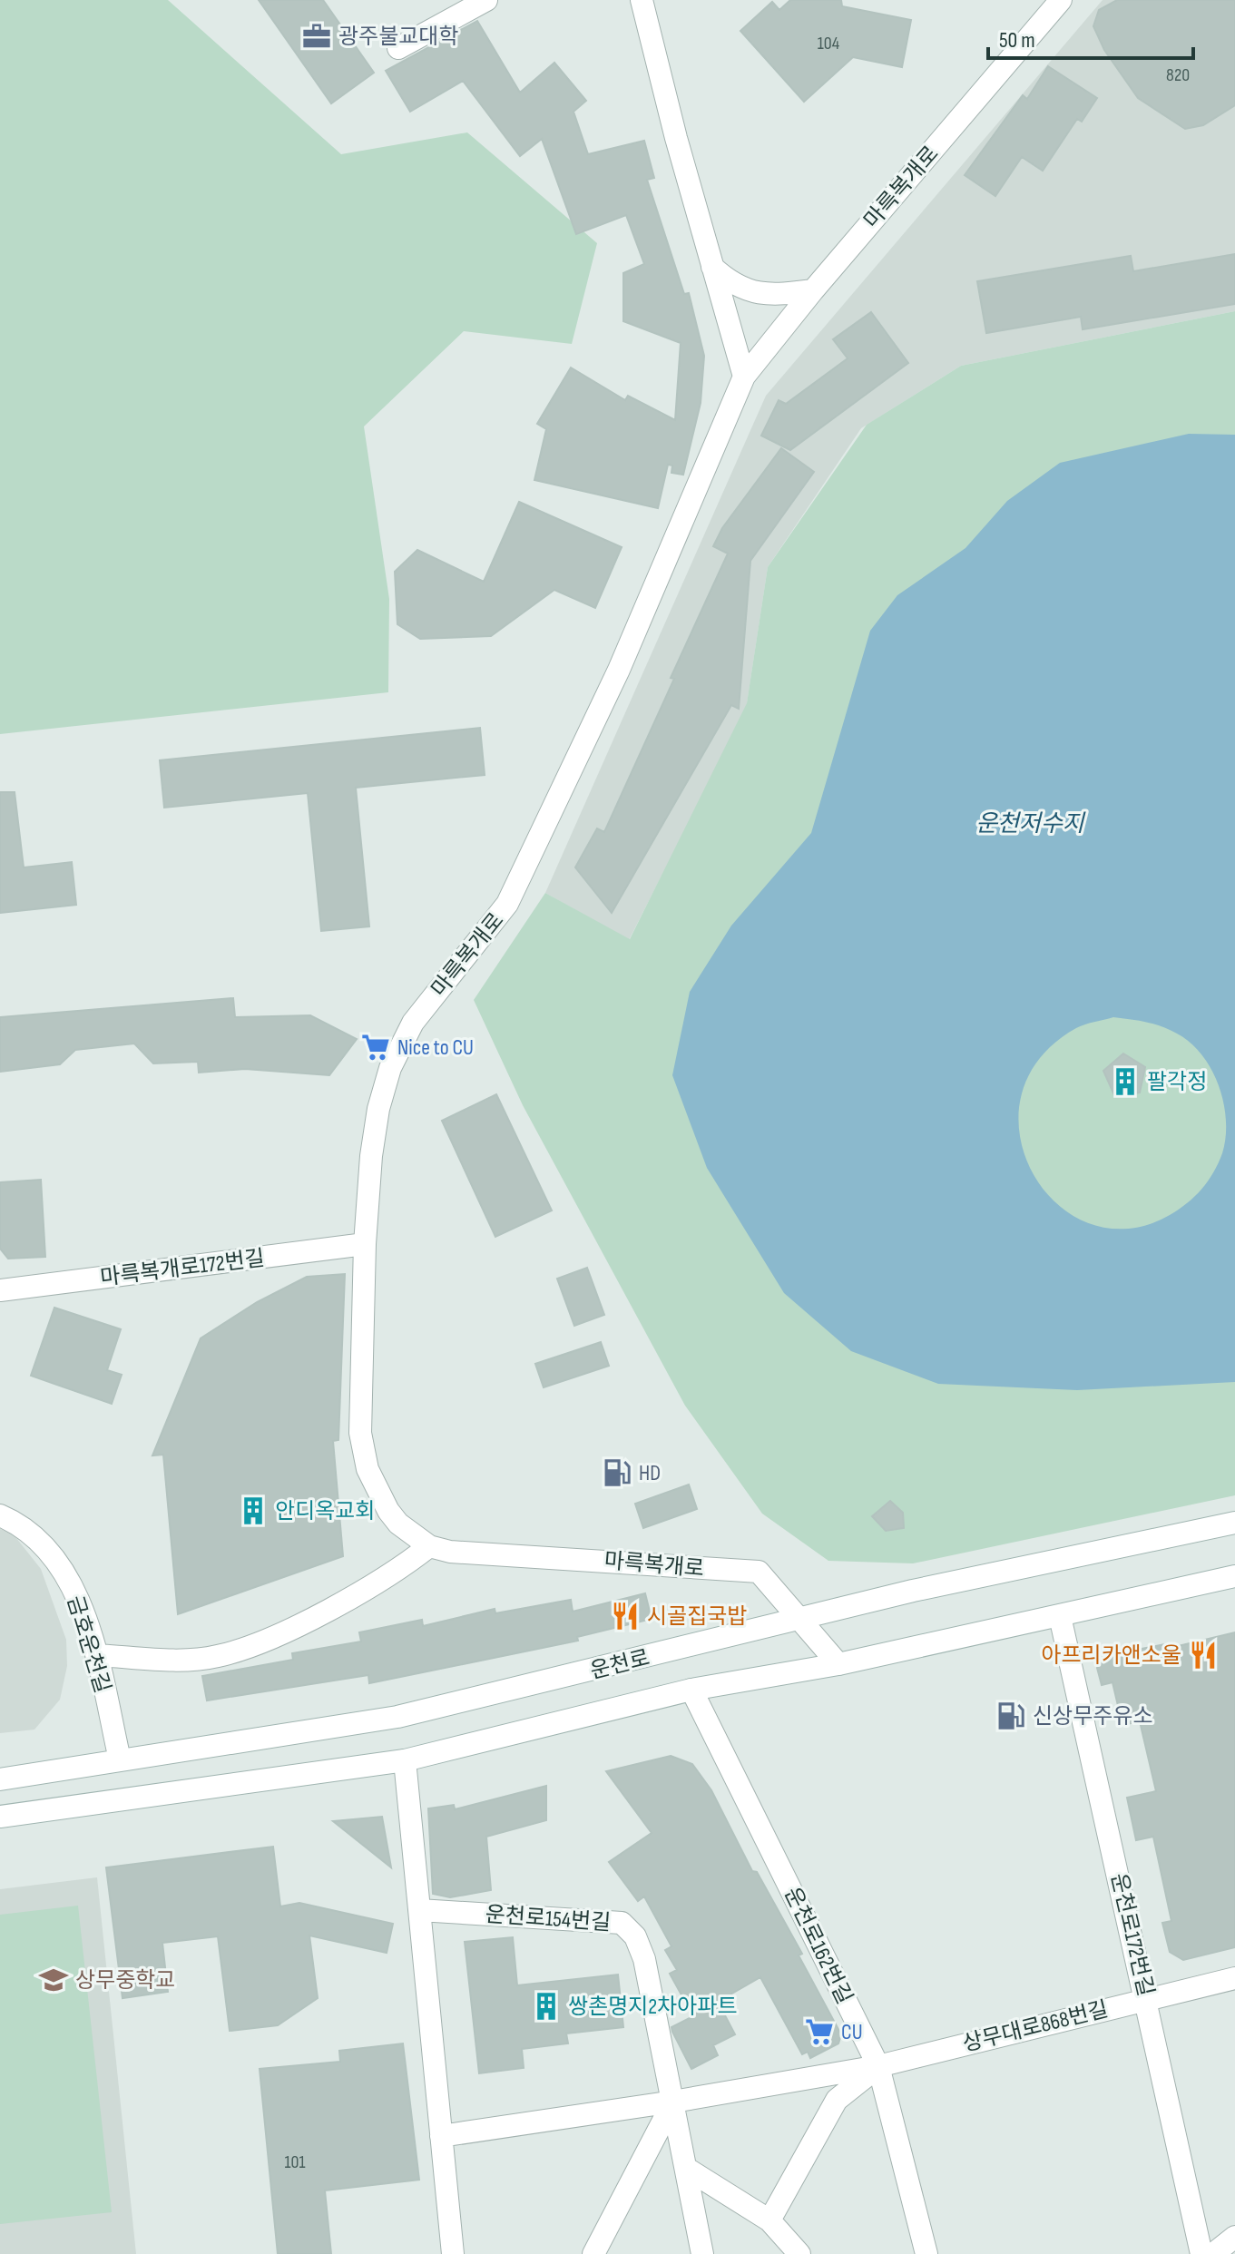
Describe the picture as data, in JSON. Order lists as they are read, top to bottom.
{
  "streets": {
    "street": [
      "마륵복개로",
      "마륵복개로172번길",
      "금호운천길",
      "운천로",
      "운천로154번길",
      "운천로172번길",
      "운천로162번길",
      "상무대로868번길"
    ]
  },
  "crossings": [
    ["마륵복개로", "마륵복개로172번길"],
    ["마륵복개로", "운천로"],
    ["금호운천길", "운천로"],
    ["운천로", "운천로172번길"],
    ["운천로", "운천로162번길"],
    ["운천로154번길", "상무대로868번길"],
    ["운천로172번길", "상무대로868번길"],
    ["운천로162번길", "상무대로868번길"]
  ],
  "water": ["운천저수지"],
  "places": {
    "office": ["광주불교대학"],
    "supermarket": ["Nice to CU", "CU"],
    "building": ["팔각정", "안디옥교회", "쌍촌명지2차아파트"],
    "fuel station": ["HD", "신상무주유소"],
    "restaurant": ["시골집국밥", "아프리카앤소울"],
    "school or university": ["상무중학교"]
  },
  "house_numbers": ["104", "820", "101"],
  "scale_bar": "50 m"
}
